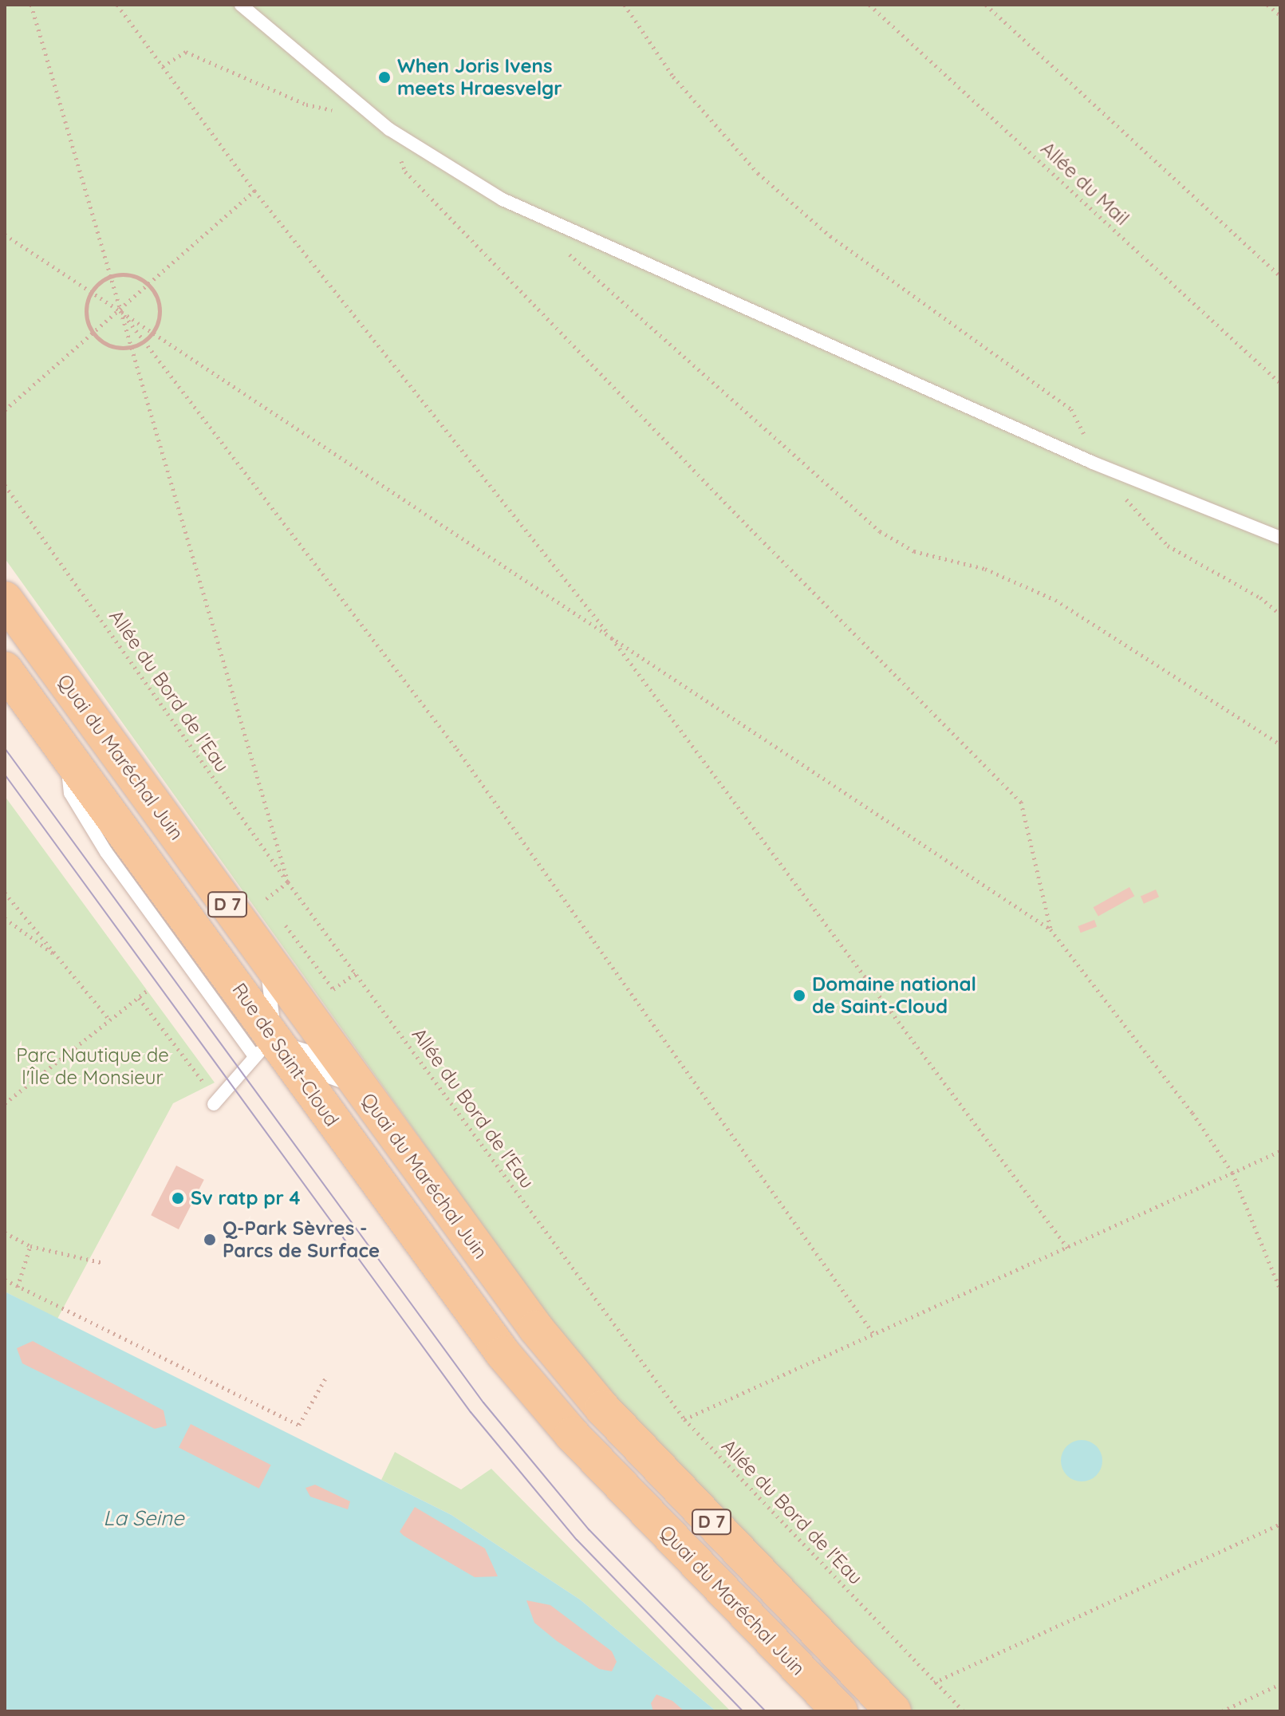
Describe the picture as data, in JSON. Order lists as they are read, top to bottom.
{
  "streets": {
    "main road": ["Quai du Maréchal Juin", "D 7", "Rue de Saint-Cloud"],
    "path": ["Allée du Mail", "Allée du Bord de l'Eau"]
  },
  "crossings": [
    ["Quai du Maréchal Juin", "Rue de Saint-Cloud"]
  ],
  "water": ["La Seine"],
  "parks": ["Parc Nautique de l'Île de Monsieur"],
  "places": [
    "When Joris Ivens meets Hraesvelgr",
    "Domaine national de Saint-Cloud",
    "Sv ratp pr 4",
    "Q-Park Sèvres - Parcs de Surface"
  ]
}
